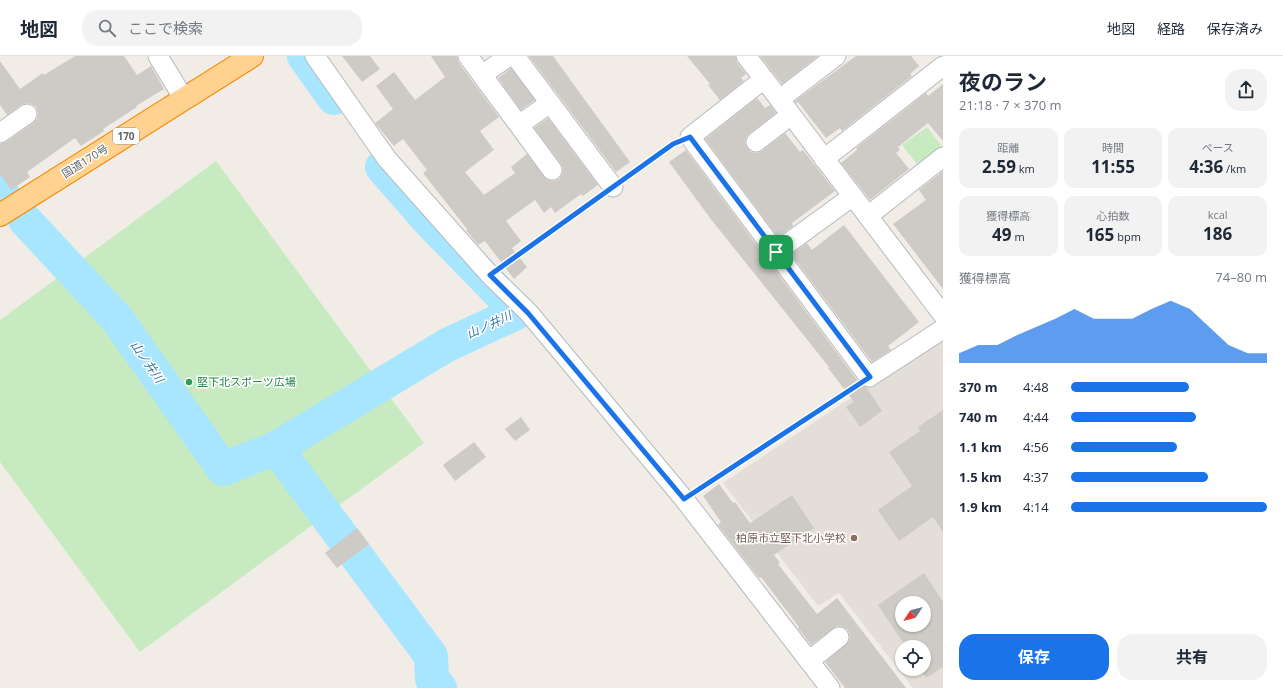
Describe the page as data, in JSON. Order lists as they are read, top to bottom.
{
  "streets": {
    "highway": ["170", "国道170号"]
  },
  "water": ["山ノ井川"],
  "places": ["堅下北スポーツ広場", "柏原市立堅下北小学校"],
  "north": "bottom left",
  "page": {
    "header": "地図",
    "search": "ここで検索",
    "nav": ["地図", "経路", "保存済み"],
    "heading": ["夜のラン", "21:18 · 7 × 370 m"],
    "stats": [
      ["距離", "2.59 km"],
      ["時間", "11:55"],
      ["ペース", "4:36 /km"],
      ["獲得標高", "49 m"],
      ["心拍数", "165 bpm"],
      ["kcal", "186"]
    ],
    "chart": ["獲得標高", "74–80 m"],
    "list": [
      {
        "name": "370 m",
        "note": "4:48"
      },
      {
        "name": "740 m",
        "note": "4:44"
      },
      {
        "name": "1.1 km",
        "note": "4:56"
      },
      {
        "name": "1.5 km",
        "note": "4:37"
      },
      {
        "name": "1.9 km",
        "note": "4:14"
      }
    ],
    "buttons": ["保存", "共有"]
  }
}
